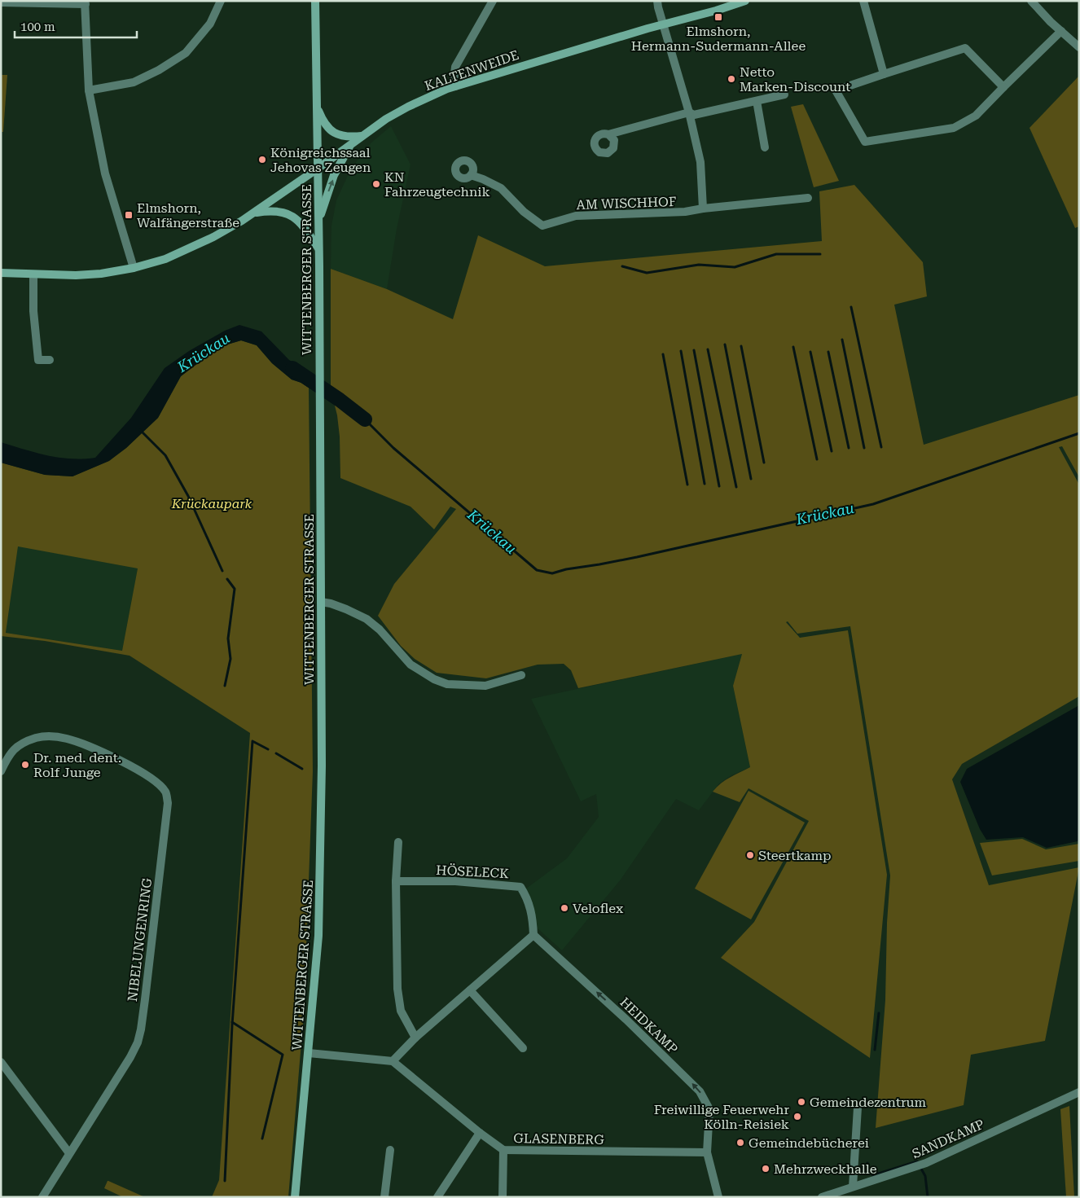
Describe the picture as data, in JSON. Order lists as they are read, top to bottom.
{
  "streets": {
    "main road": ["KALTENWEIDE", "WITTENBERGER STRASSE"],
    "street": [
      "AM WISCHHOF",
      "HÖSELECK",
      "NIBELUNGENRING",
      "HEIDKAMP",
      "GLASENBERG",
      "SANDKAMP"
    ]
  },
  "crossings": [
    ["KALTENWEIDE", "WITTENBERGER STRASSE"],
    ["HÖSELECK", "HEIDKAMP"],
    ["HEIDKAMP", "GLASENBERG"]
  ],
  "one_way": ["HEIDKAMP"],
  "water": ["Krückau"],
  "parks": ["Krückaupark"],
  "places": {
    "transit": ["Elmshorn, Hermann-Sudermann-Allee", "Elmshorn, Walfängerstraße"],
    "other": [
      "Netto Marken-Discount",
      "Königreichssaal Jehovas Zeugen",
      "KN Fahrzeugtechnik",
      "Dr. med. dent. Rolf Junge",
      "Steertkamp",
      "Veloflex",
      "Gemeindezentrum",
      "Freiwillige Feuerwehr Kölln-Reisiek",
      "Gemeindebücherei",
      "Mehrzweckhalle"
    ]
  },
  "scale_bar": "100 m"
}
